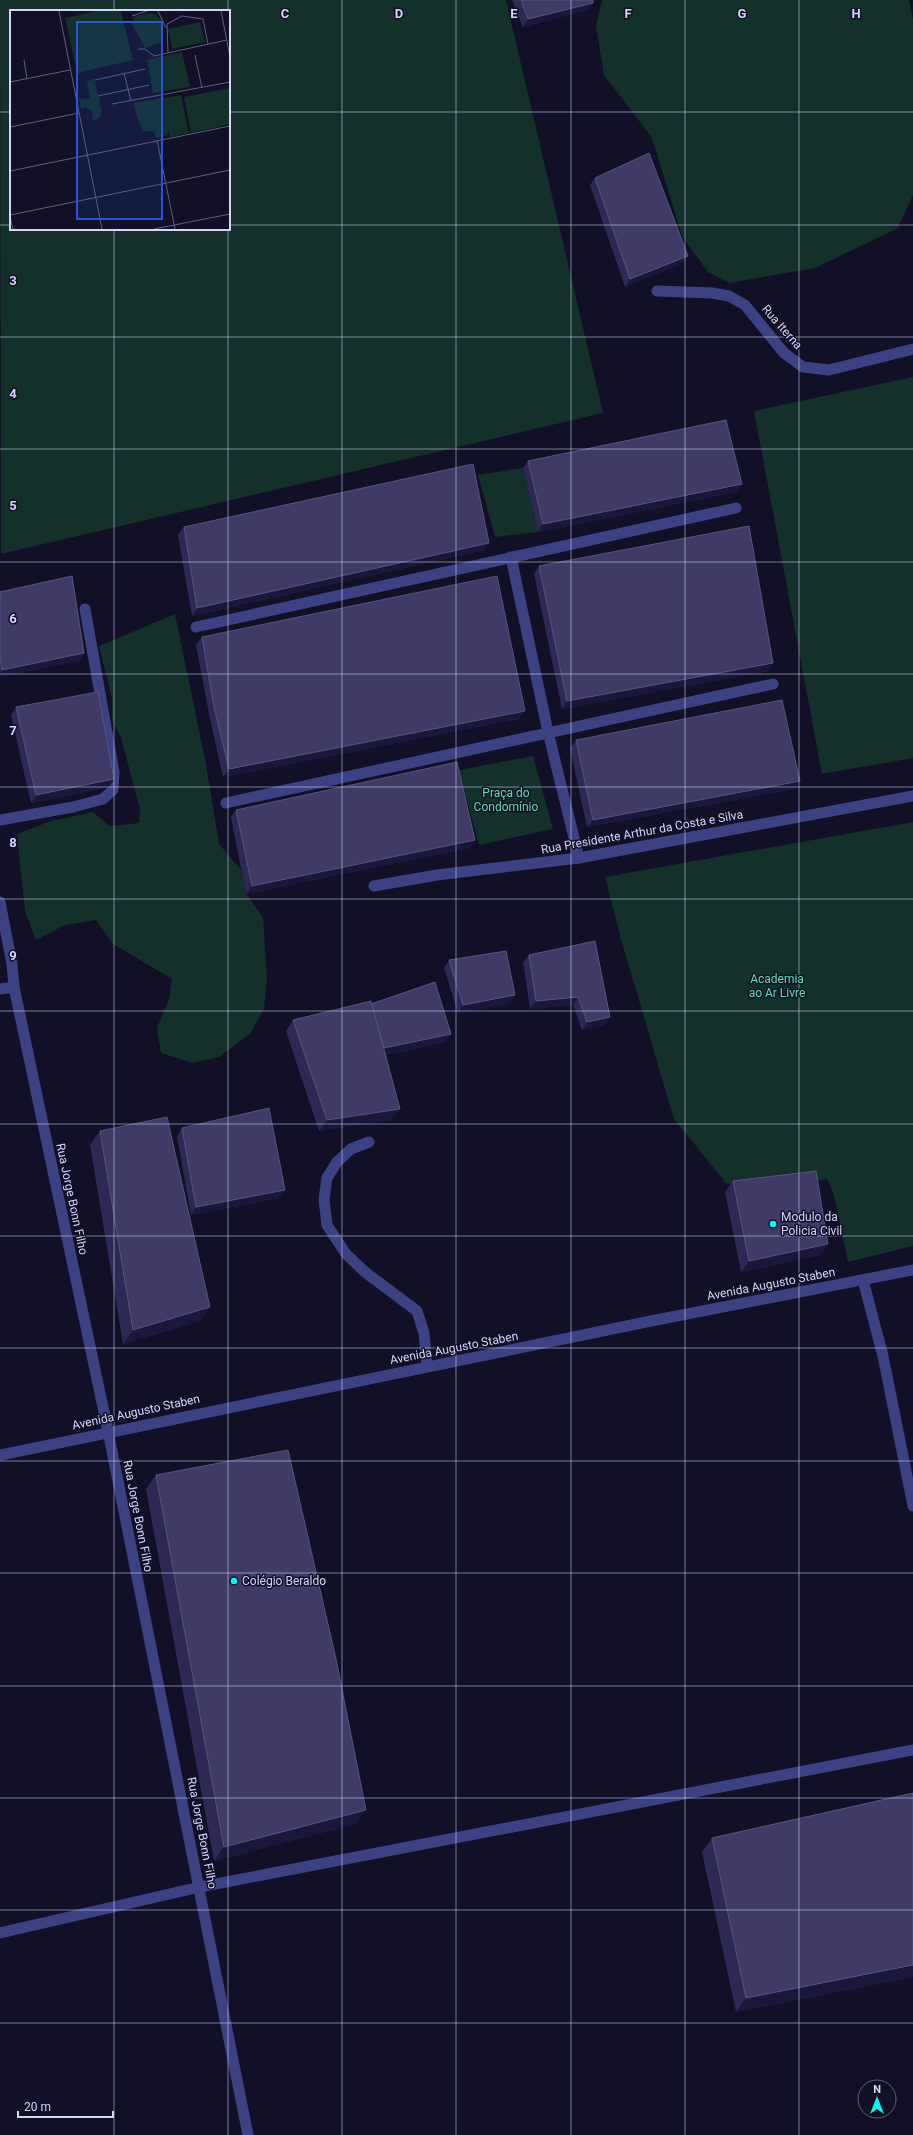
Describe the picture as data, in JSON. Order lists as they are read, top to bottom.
{
  "streets": {
    "street": [
      "Rua Iterna",
      "Rua Presidente Arthur da Costa e Silva",
      "Rua Jorge Bonn Filho",
      "Avenida Augusto Staben"
    ]
  },
  "crossings": [
    ["Rua Jorge Bonn Filho", "Avenida Augusto Staben"]
  ],
  "parks": ["Praça do Condomínio", "Academia ao Ar Livre"],
  "places": ["Modulo da Policia Civil", "Colégio Beraldo"],
  "scale_bar": "20 m",
  "north": "top",
  "grid": {
    "columns": [
      "C",
      "D",
      "E",
      "F",
      "G",
      "H"
    ],
    "rows": [
      "3",
      "4",
      "5",
      "6",
      "7",
      "8",
      "9"
    ]
  }
}
